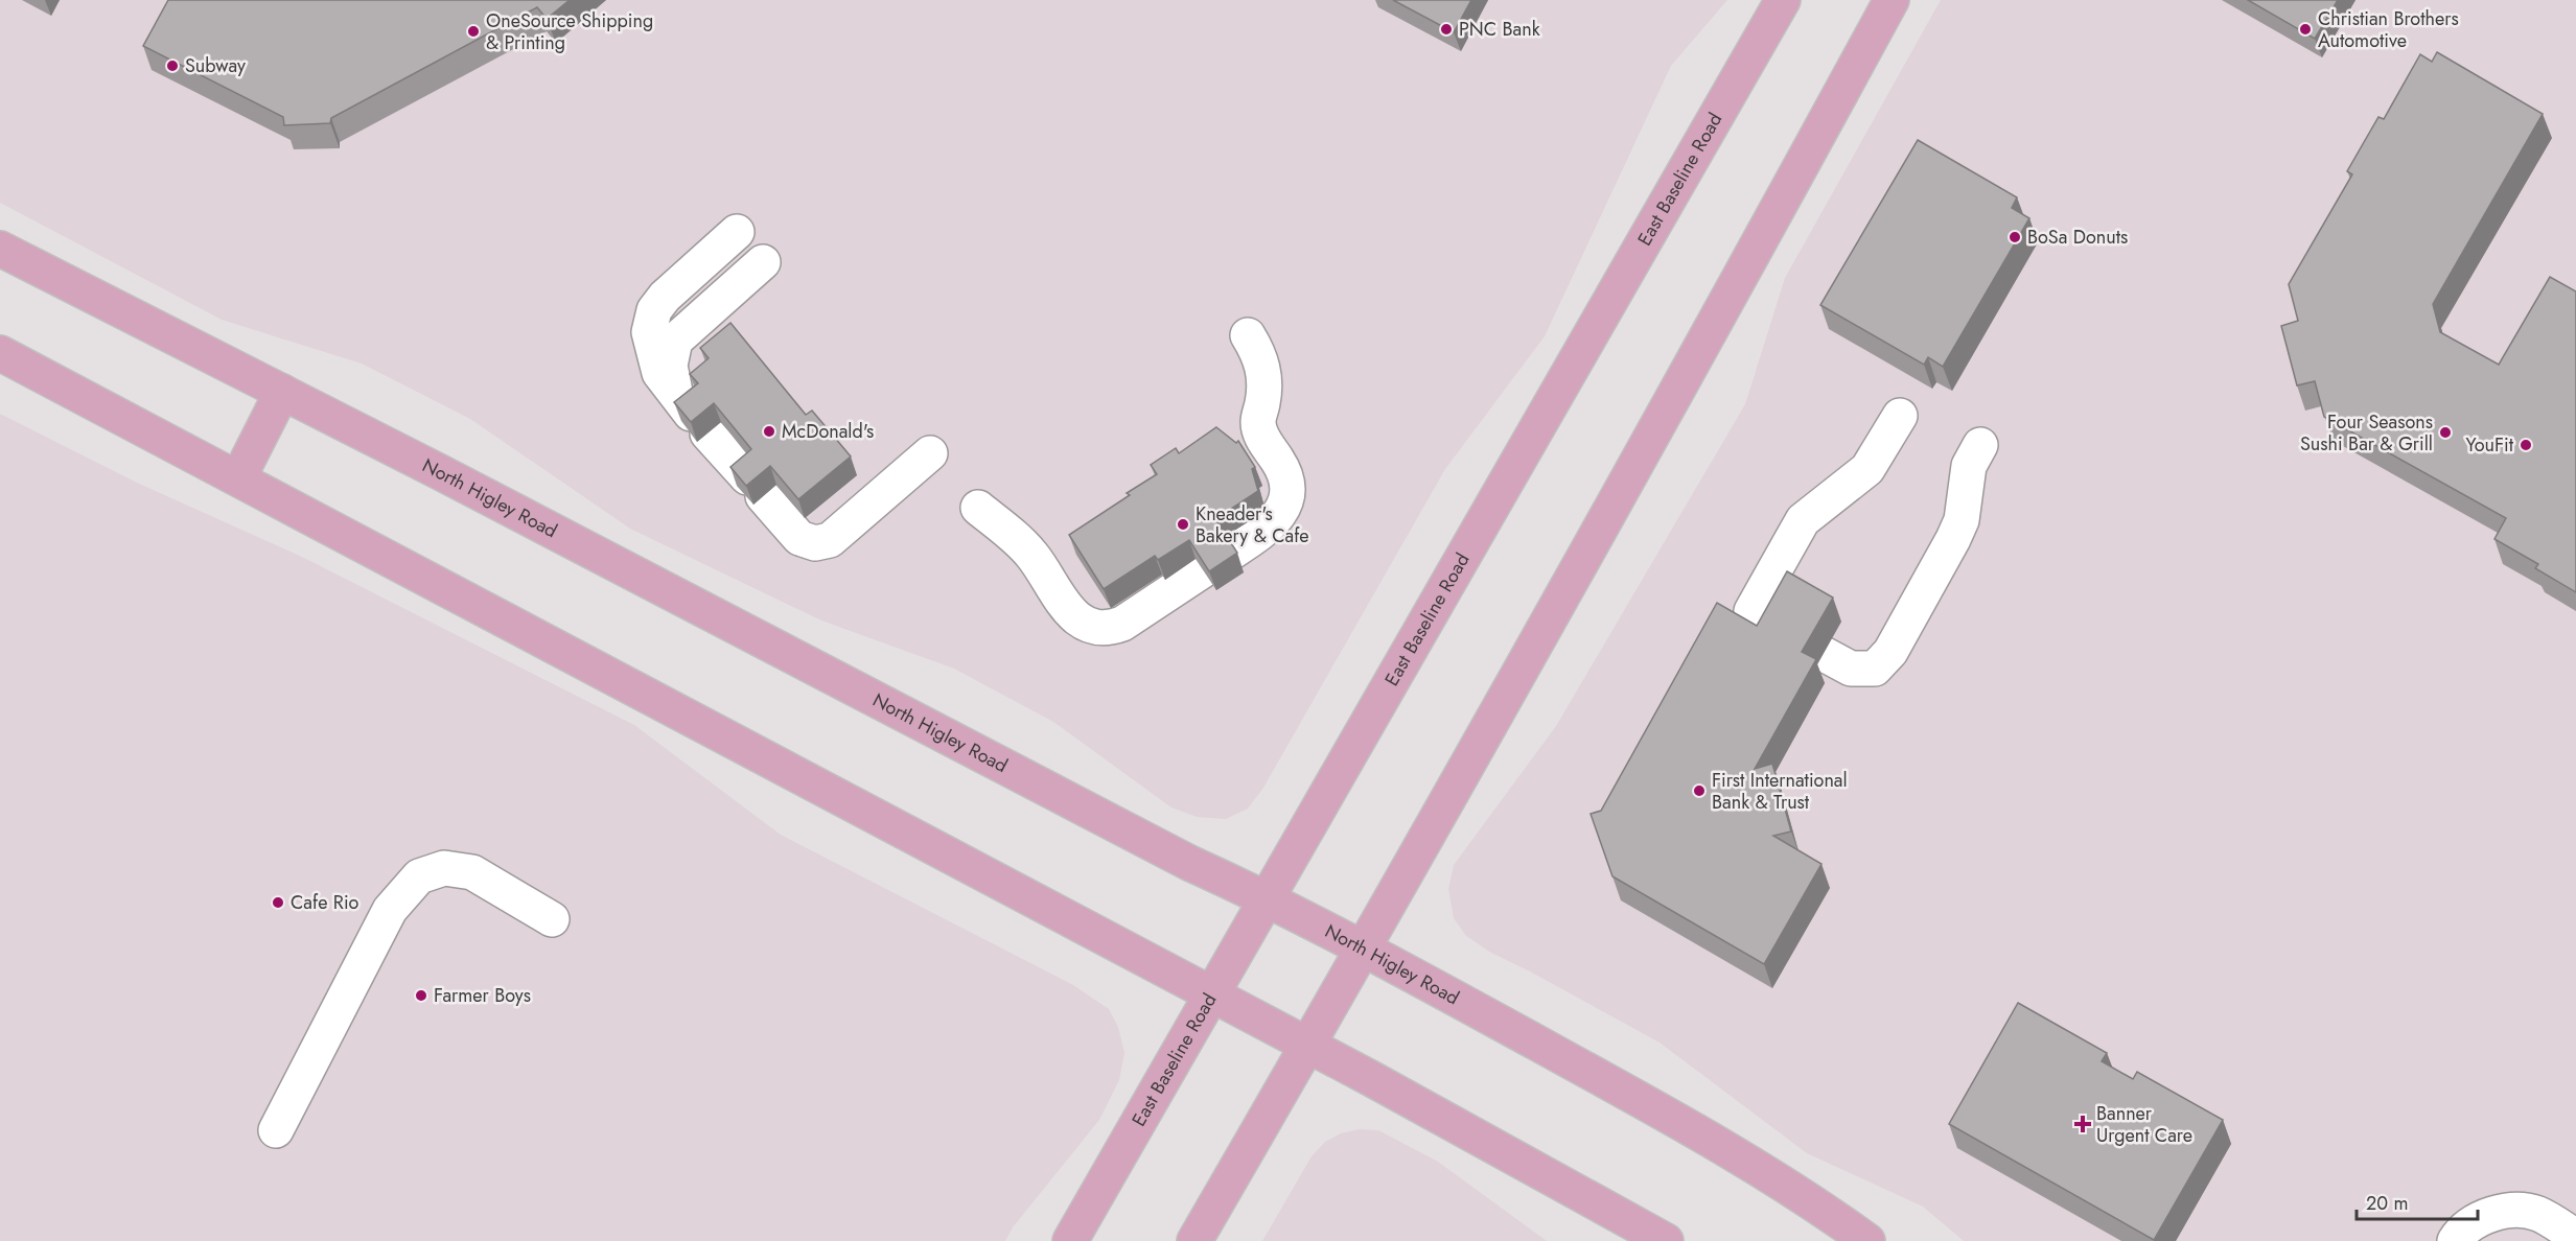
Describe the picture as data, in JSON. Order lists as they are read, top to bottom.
{
  "streets": {
    "main road": ["East Baseline Road", "North Higley Road"]
  },
  "crossings": [
    ["East Baseline Road", "North Higley Road"]
  ],
  "places": {
    "other": [
      "PNC Bank",
      "Christian Brothers Automotive",
      "OneSource Shipping & Printing",
      "Subway",
      "BoSa Donuts",
      "McDonald's",
      "Four Seasons Sushi Bar & Grill",
      "YouFit",
      "Kneader's Bakery & Cafe",
      "First International Bank & Trust",
      "Cafe Rio",
      "Farmer Boys"
    ],
    "health": ["Banner Urgent Care"]
  },
  "scale_bar": "20 m"
}
